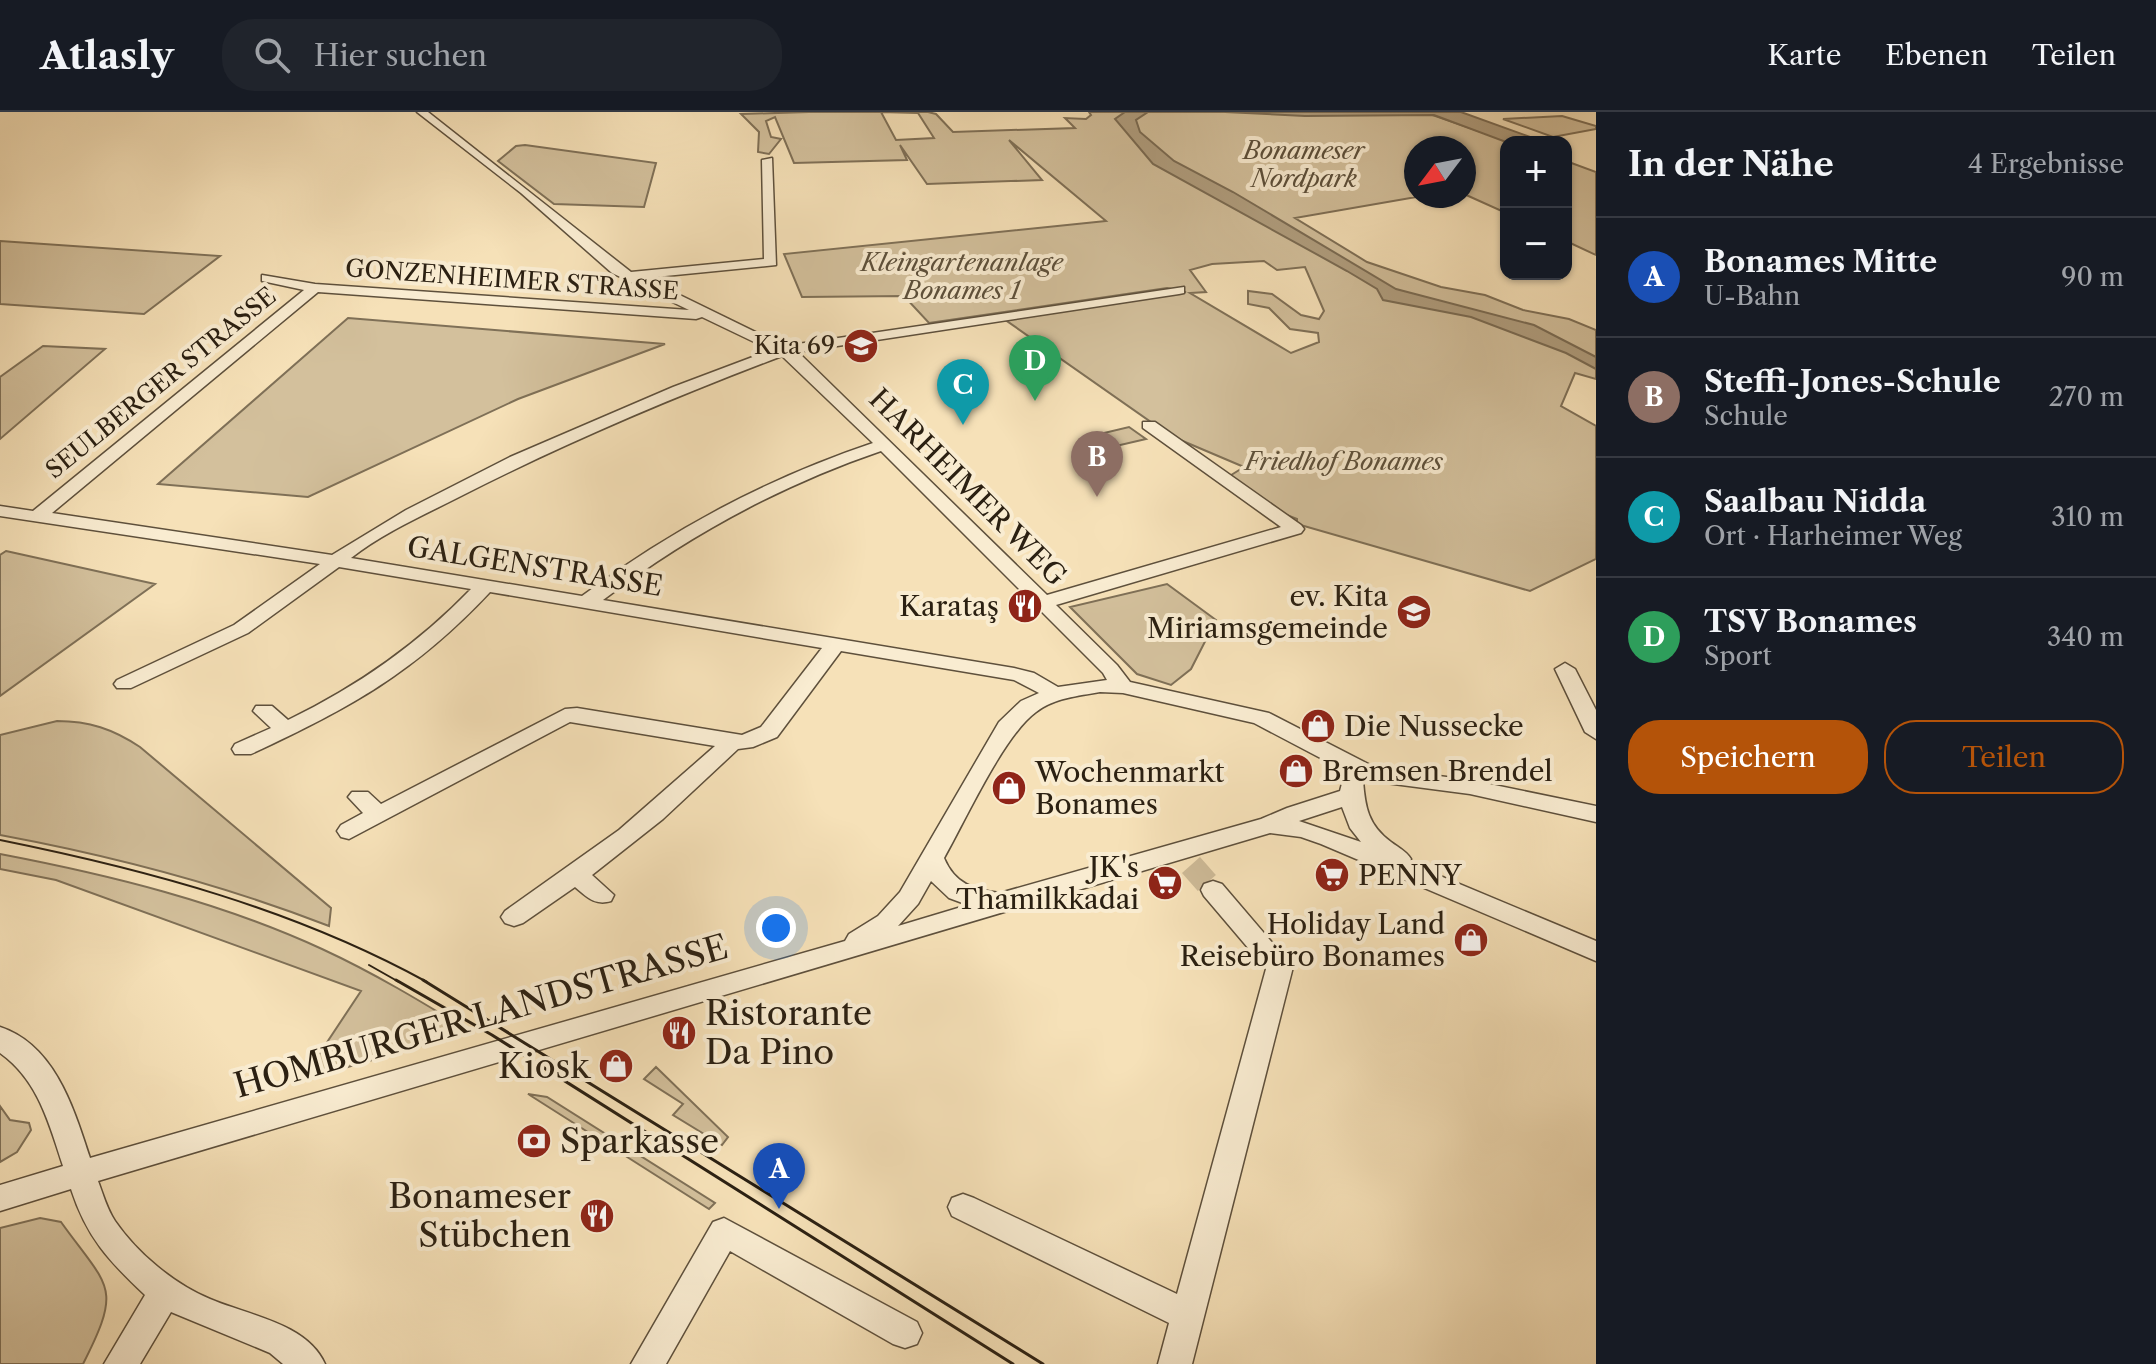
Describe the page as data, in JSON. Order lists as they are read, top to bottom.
{
  "streets": {
    "street": [
      "GONZENHEIMER STRASSE",
      "SEULBERGER STRASSE",
      "HARHEIMER WEG",
      "GALGENSTRASSE",
      "HOMBURGER LANDSTRASSE"
    ]
  },
  "crossings": [
    ["GONZENHEIMER STRASSE", "SEULBERGER STRASSE"],
    ["GONZENHEIMER STRASSE", "HARHEIMER WEG"],
    ["SEULBERGER STRASSE", "GALGENSTRASSE"]
  ],
  "parks": ["Bonameser Nordpark", "Kleingartenanlage Bonames 1", "Friedhof Bonames"],
  "places": {
    "school or university": ["Kita 69", "ev. Kita Miriamsgemeinde"],
    "restaurant": ["Karataş", "Ristorante Da Pino", "Bonameser Stübchen"],
    "shop": [
      "Die Nussecke",
      "Bremsen Brendel",
      "Wochenmarkt Bonames",
      "Holiday Land Reisebüro Bonames",
      "Kiosk"
    ],
    "supermarket": ["PENNY", "JK's Thamilkkadai"],
    "bank": ["Sparkasse"]
  },
  "north": "bottom left",
  "page": {
    "header": "Atlasly",
    "search": "Hier suchen",
    "nav": ["Karte", "Ebenen", "Teilen"],
    "heading": ["In der Nähe", "4 Ergebnisse"],
    "map_buttons": ["+", "−"],
    "list": [
      {
        "mark": "A",
        "name": "Bonames Mitte",
        "note": "U-Bahn",
        "value": "90 m"
      },
      {
        "mark": "B",
        "name": "Steffi-Jones-Schule",
        "note": "Schule",
        "value": "270 m"
      },
      {
        "mark": "C",
        "name": "Saalbau Nidda",
        "note": "Ort · Harheimer Weg",
        "value": "310 m"
      },
      {
        "mark": "D",
        "name": "TSV Bonames",
        "note": "Sport",
        "value": "340 m"
      }
    ],
    "pins": [
      "D",
      "C",
      "B",
      "A"
    ],
    "buttons": ["Speichern", "Teilen"]
  }
}
